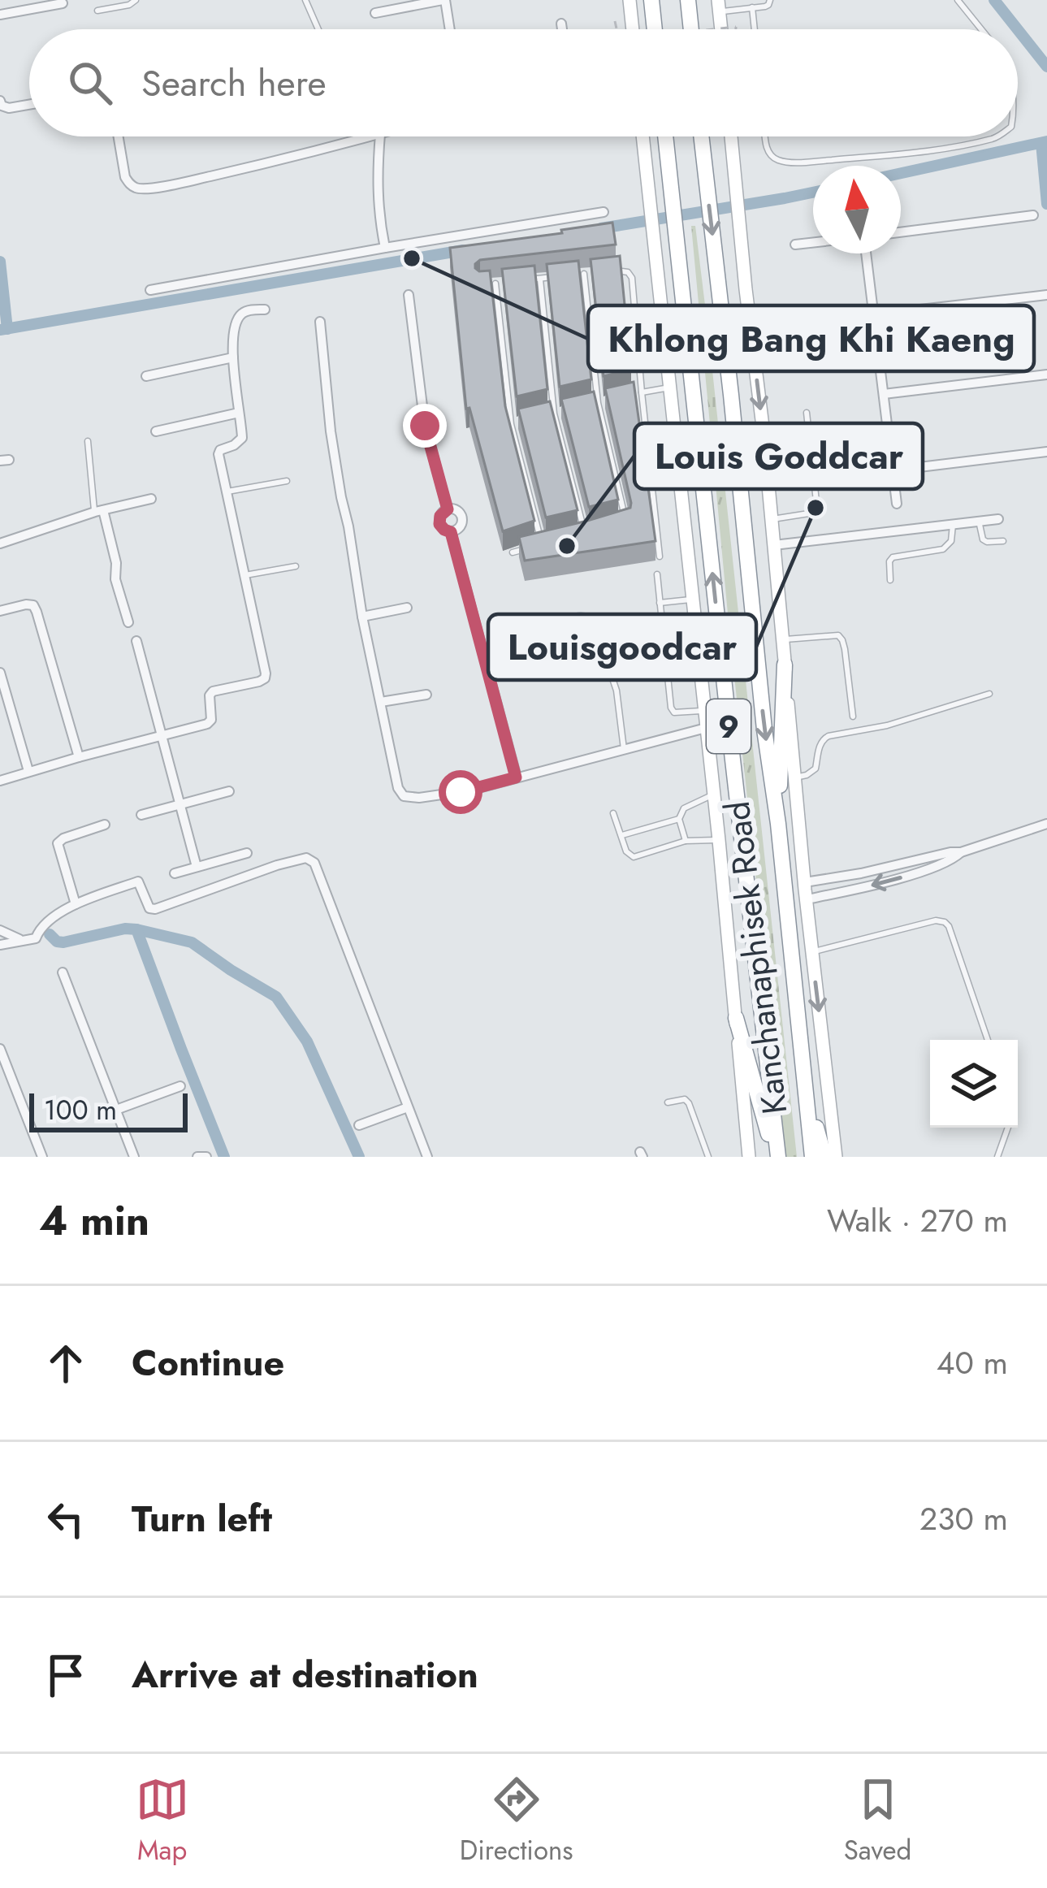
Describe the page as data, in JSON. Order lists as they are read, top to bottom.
{
  "streets": {
    "highway": ["9", "Kanchanaphisek Road"]
  },
  "places": ["Khlong Bang Khi Kaeng", "Louisgoodcar", "Louis Goddcar"],
  "scale_bar": "100 m",
  "north": "top",
  "page": {
    "search": "Search here",
    "scale": "100 m",
    "heading": ["4 min", "Walk · 270 m"],
    "list": [
      ["Continue", "40 m"],
      ["Turn left", "230 m"],
      "Arrive at destination"
    ],
    "nav": ["Map", "Directions", "Saved"]
  }
}
